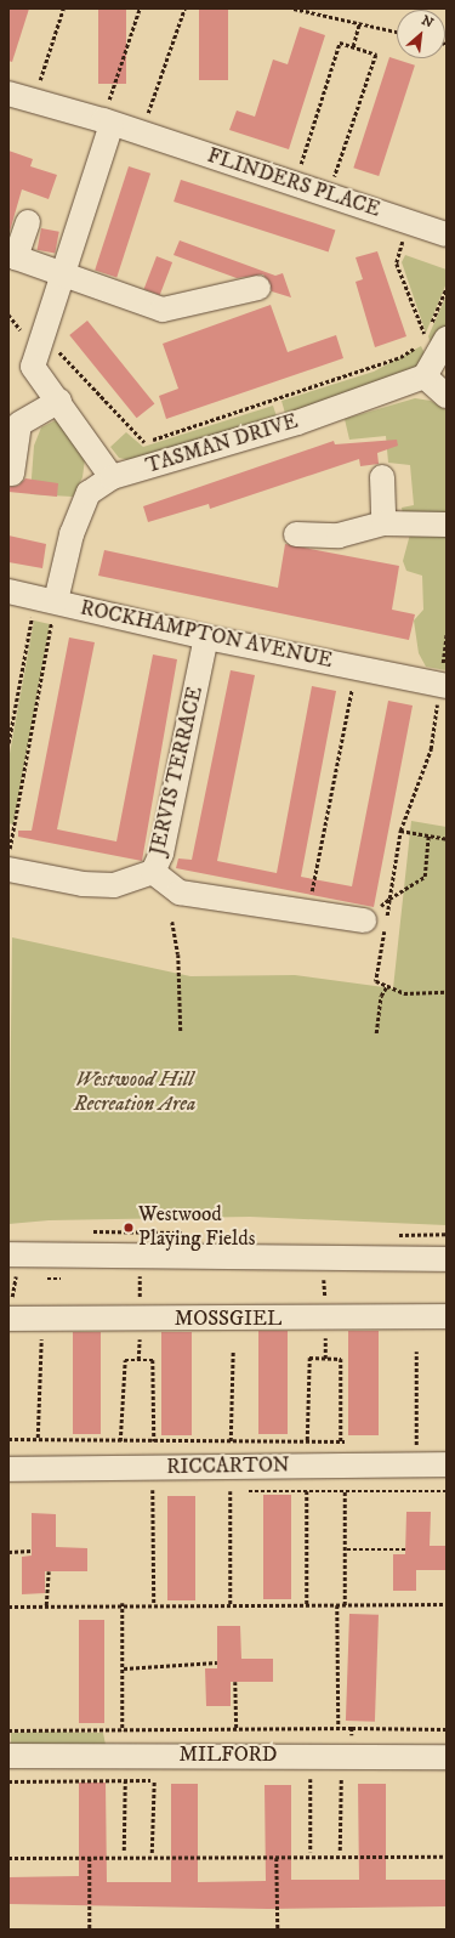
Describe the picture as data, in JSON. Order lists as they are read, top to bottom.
{
  "streets": {
    "street": [
      "FLINDERS PLACE",
      "TASMAN DRIVE",
      "ROCKHAMPTON AVENUE",
      "JERVIS TERRACE",
      "MOSSGIEL",
      "RICCARTON",
      "MILFORD"
    ]
  },
  "crossings": [
    ["TASMAN DRIVE", "ROCKHAMPTON AVENUE"],
    ["ROCKHAMPTON AVENUE", "JERVIS TERRACE"]
  ],
  "parks": ["Westwood Hill Recreation Area"],
  "places": ["Westwood Playing Fields"],
  "north": "top right"
}
